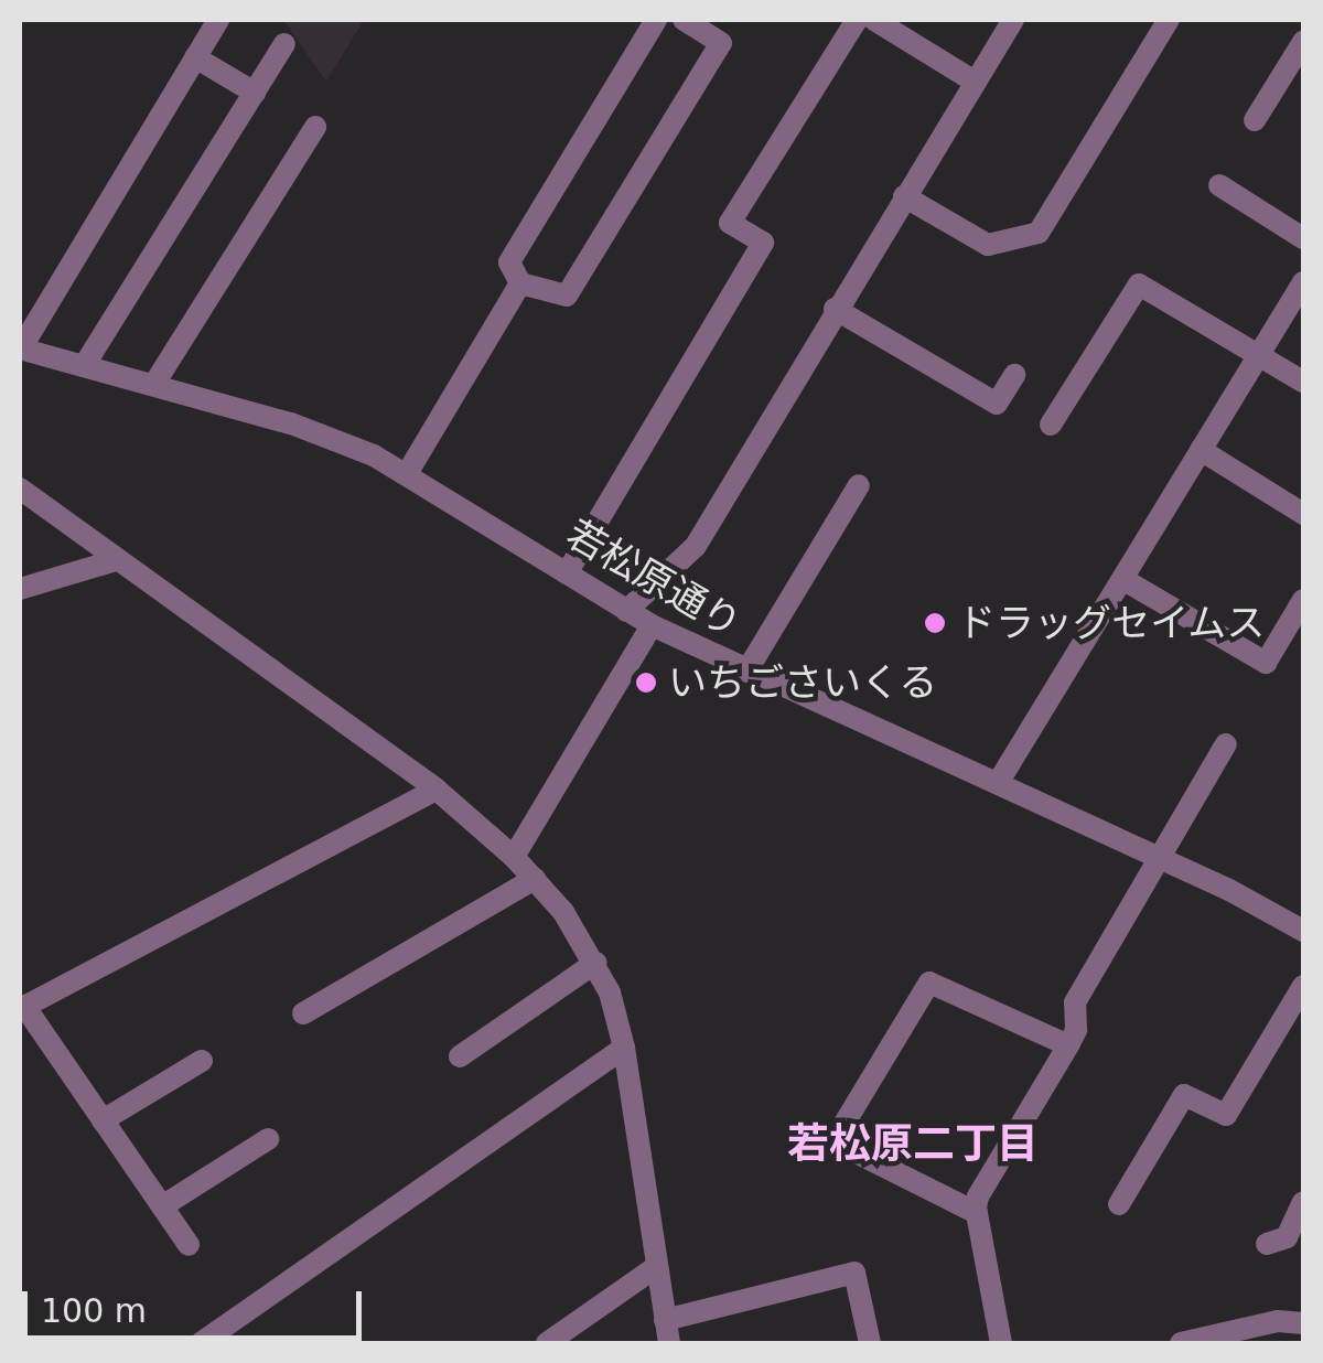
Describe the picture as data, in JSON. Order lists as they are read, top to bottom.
{
  "streets": {
    "street": ["若松原通り"]
  },
  "districts": ["若松原二丁目"],
  "places": ["ドラッグセイムス", "いちごさいくる"],
  "scale_bar": "100 m"
}
